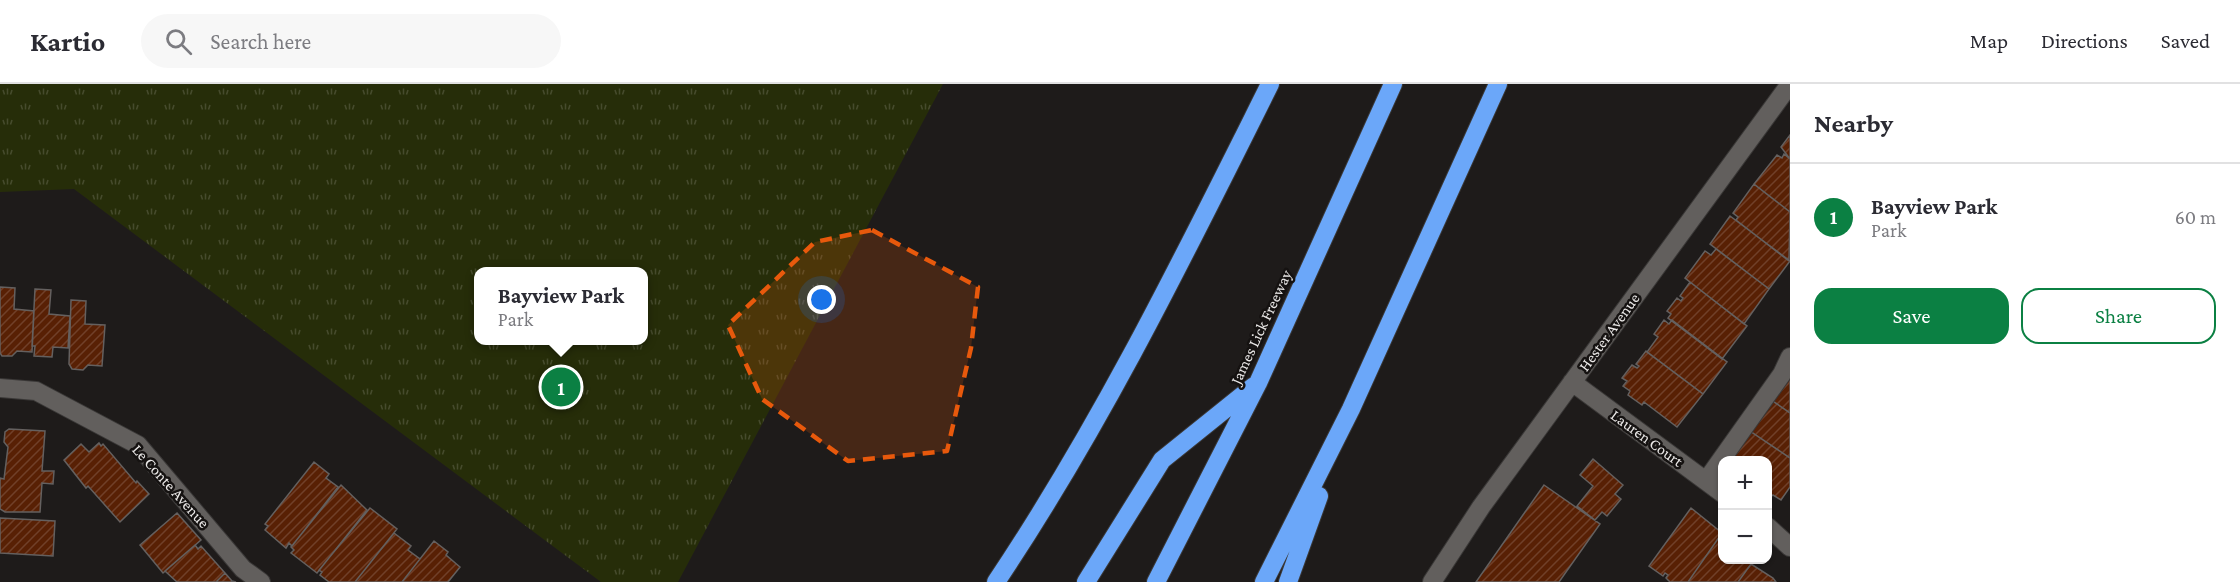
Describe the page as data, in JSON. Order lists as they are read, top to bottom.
{
  "streets": {
    "highway": ["James Lick Freeway"],
    "street": ["Hester Avenue", "Lauren Court", "Le Conte Avenue"]
  },
  "crossings": [
    ["Hester Avenue", "Lauren Court"]
  ],
  "page": {
    "header": "Kartio",
    "search": "Search here",
    "nav": ["Map", "Directions", "Saved"],
    "heading": "Nearby",
    "list": [
      {
        "mark": "1",
        "name": "Bayview Park",
        "note": "Park",
        "value": "60 m"
      }
    ],
    "popup": ["Bayview Park", "Park"],
    "buttons": ["Save", "Share"],
    "pins": "1",
    "map_buttons": ["+", "−"]
  }
}
